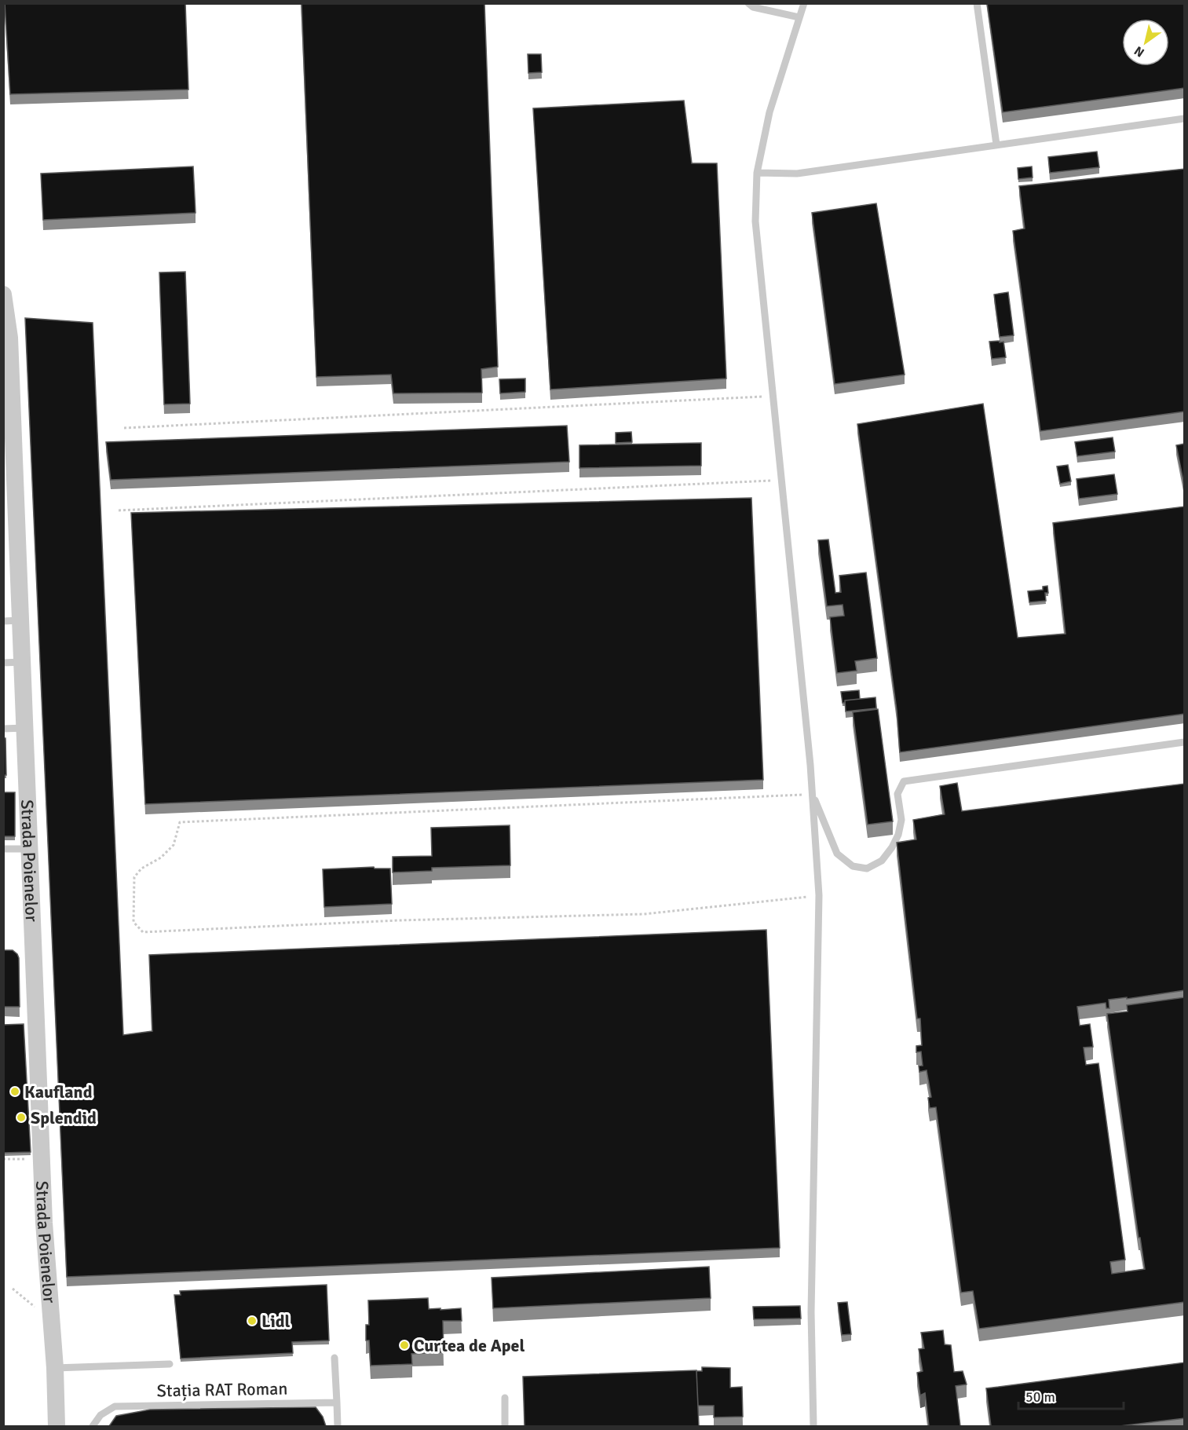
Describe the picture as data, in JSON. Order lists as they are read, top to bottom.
{
  "streets": {
    "street": ["Strada Poienelor"],
    "lane": ["Stația RAT Roman"]
  },
  "places": [
    "Kaufland",
    "Splendid",
    "Lidl",
    "Curtea de Apel"
  ],
  "scale_bar": "50 m",
  "north": "bottom left"
}
